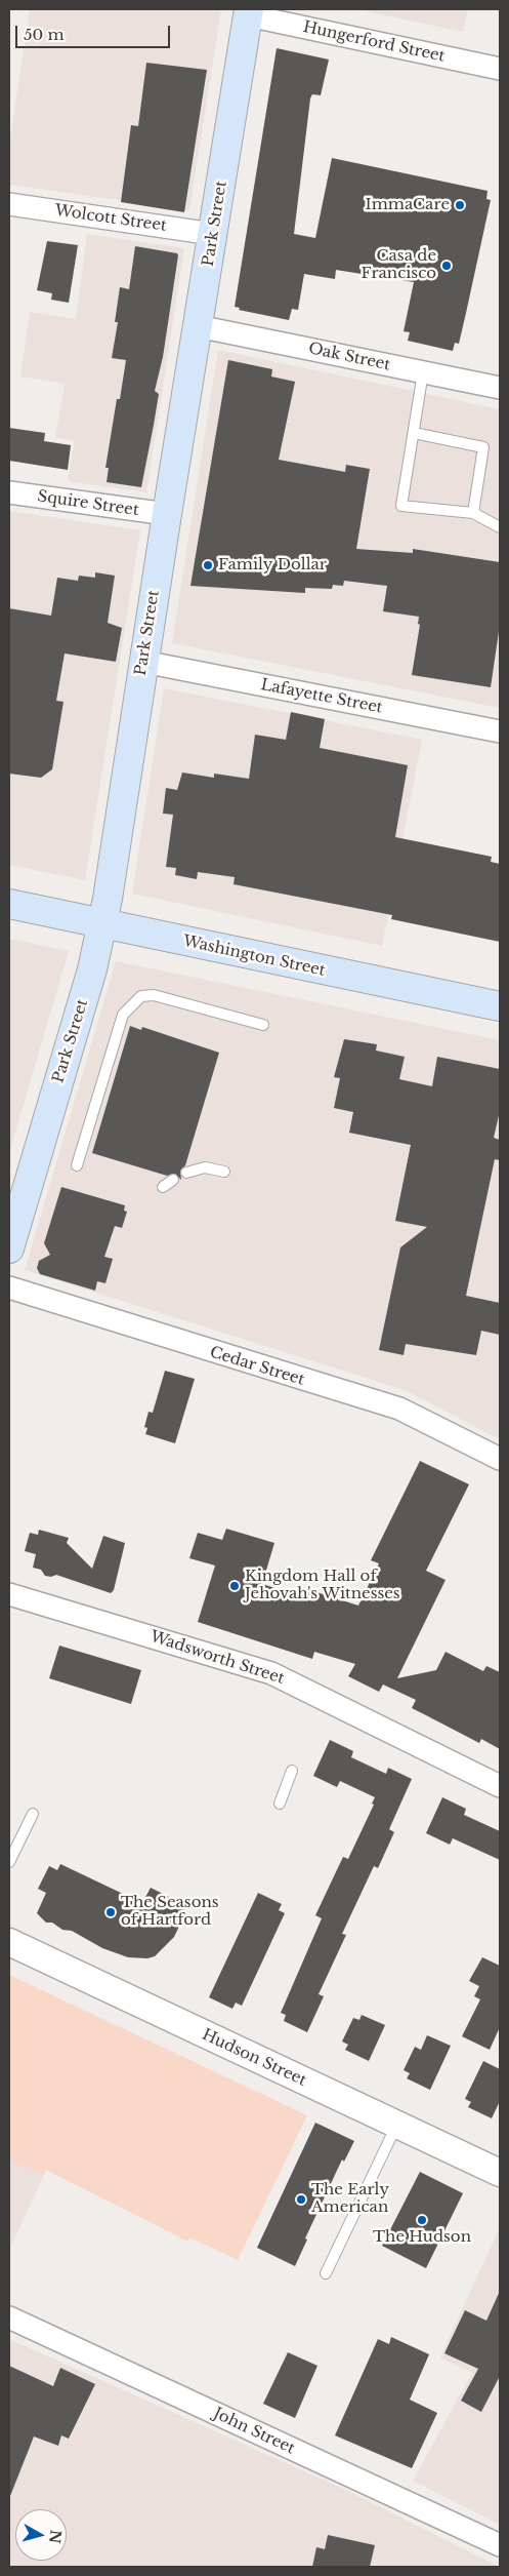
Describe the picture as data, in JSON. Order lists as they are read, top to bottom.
{
  "streets": {
    "main road": ["Park Street", "Washington Street"],
    "street": [
      "Hungerford Street",
      "Wolcott Street",
      "Oak Street",
      "Squire Street",
      "Lafayette Street",
      "Cedar Street",
      "Wadsworth Street",
      "Hudson Street",
      "John Street"
    ]
  },
  "crossings": [
    ["Hungerford Street", "Park Street"],
    ["Wolcott Street", "Park Street"],
    ["Park Street", "Oak Street"],
    ["Park Street", "Squire Street"],
    ["Park Street", "Lafayette Street"],
    ["Park Street", "Washington Street"]
  ],
  "places": [
    "ImmaCare",
    "Casa de Francisco",
    "Family Dollar",
    "Kingdom Hall of Jehovah's Witnesses",
    "The Seasons of Hartford",
    "The Early American",
    "The Hudson"
  ],
  "scale_bar": "50 m",
  "north": "right"
}
